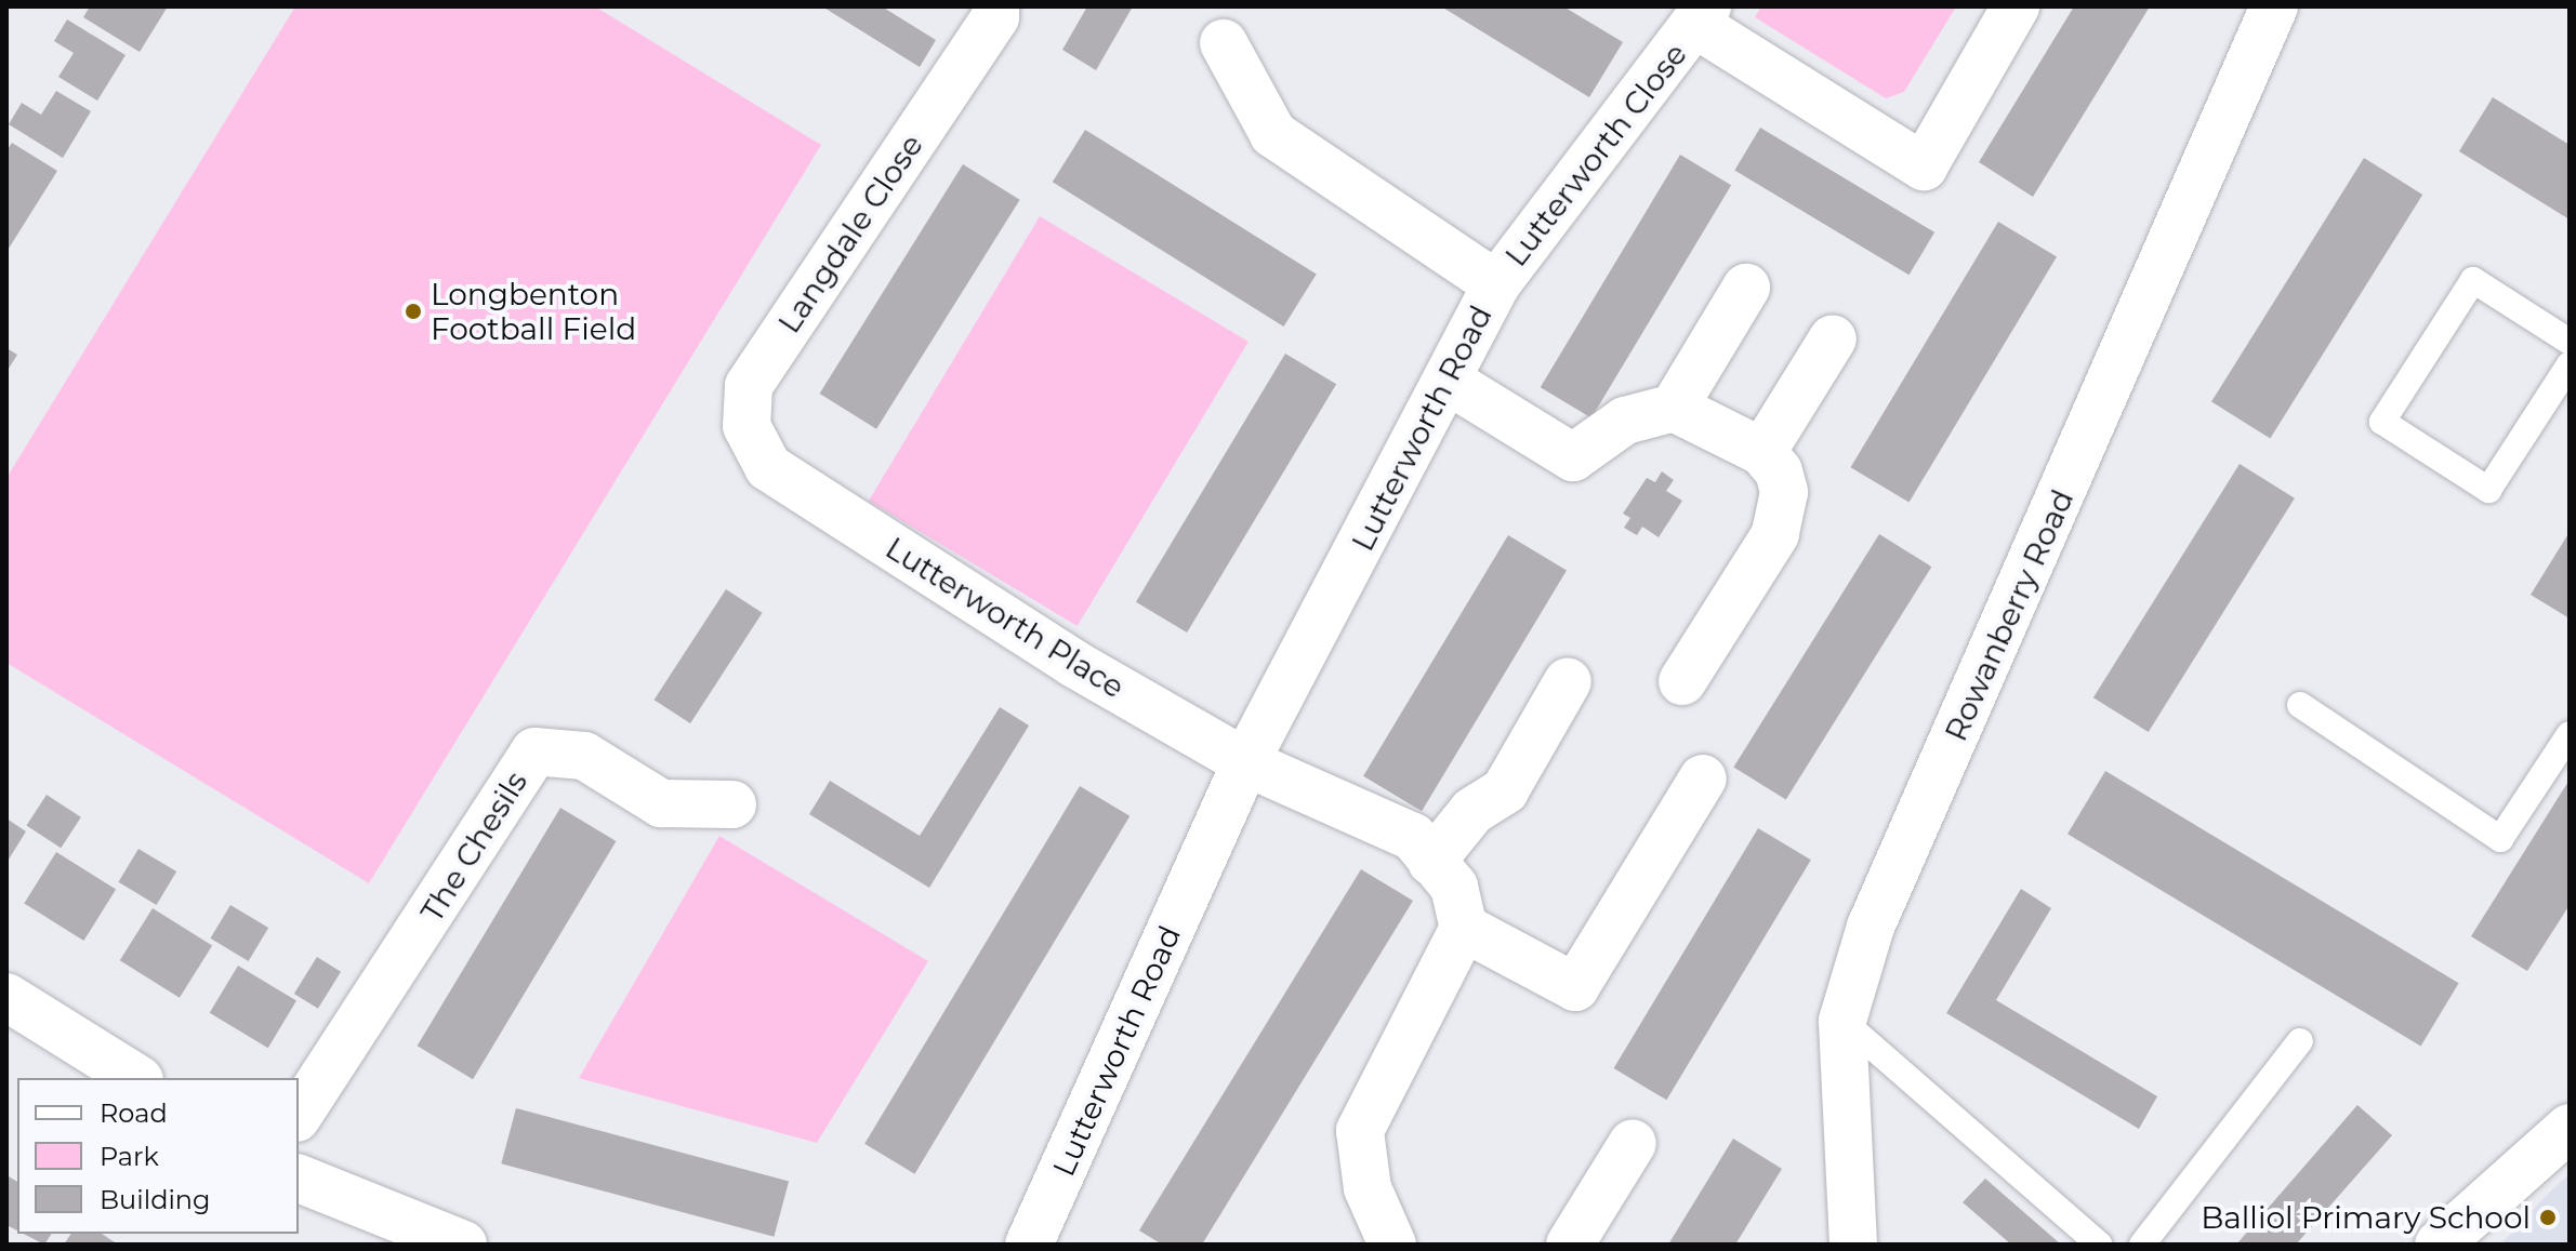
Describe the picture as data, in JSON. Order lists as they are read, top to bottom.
{
  "streets": {
    "street": [
      "Lutterworth Close",
      "Langdale Close",
      "Lutterworth Road",
      "Rowanberry Road",
      "Lutterworth Place",
      "The Chesils"
    ]
  },
  "crossings": [
    ["Lutterworth Close", "Lutterworth Road"],
    ["Langdale Close", "Lutterworth Place"],
    ["Lutterworth Road", "Lutterworth Place"]
  ],
  "places": ["Longbenton Football Field", "Balliol Primary School"],
  "legend": ["Road", "Park", "Building"]
}
